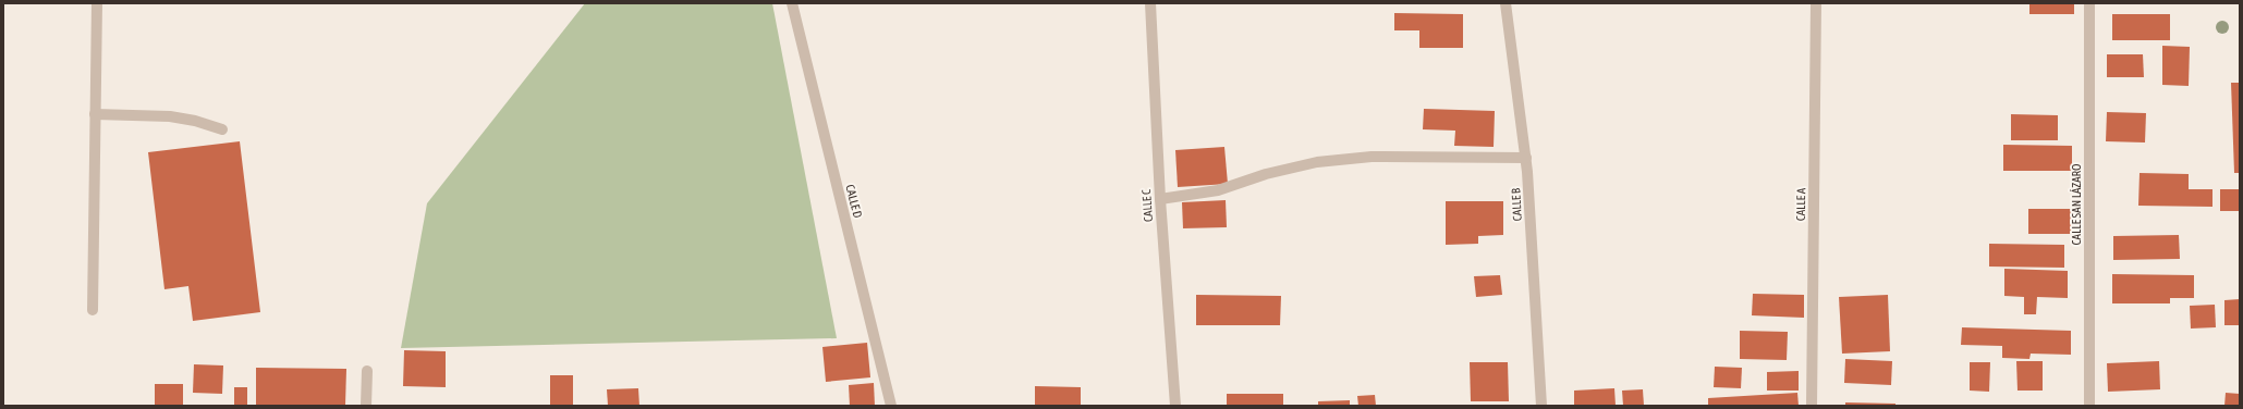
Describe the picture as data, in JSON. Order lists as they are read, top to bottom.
{
  "streets": {
    "street": [
      "CALLE D",
      "CALLE B",
      "CALLE A",
      "CALLE SAN LÁZARO",
      "CALLE C"
    ]
  }
}
